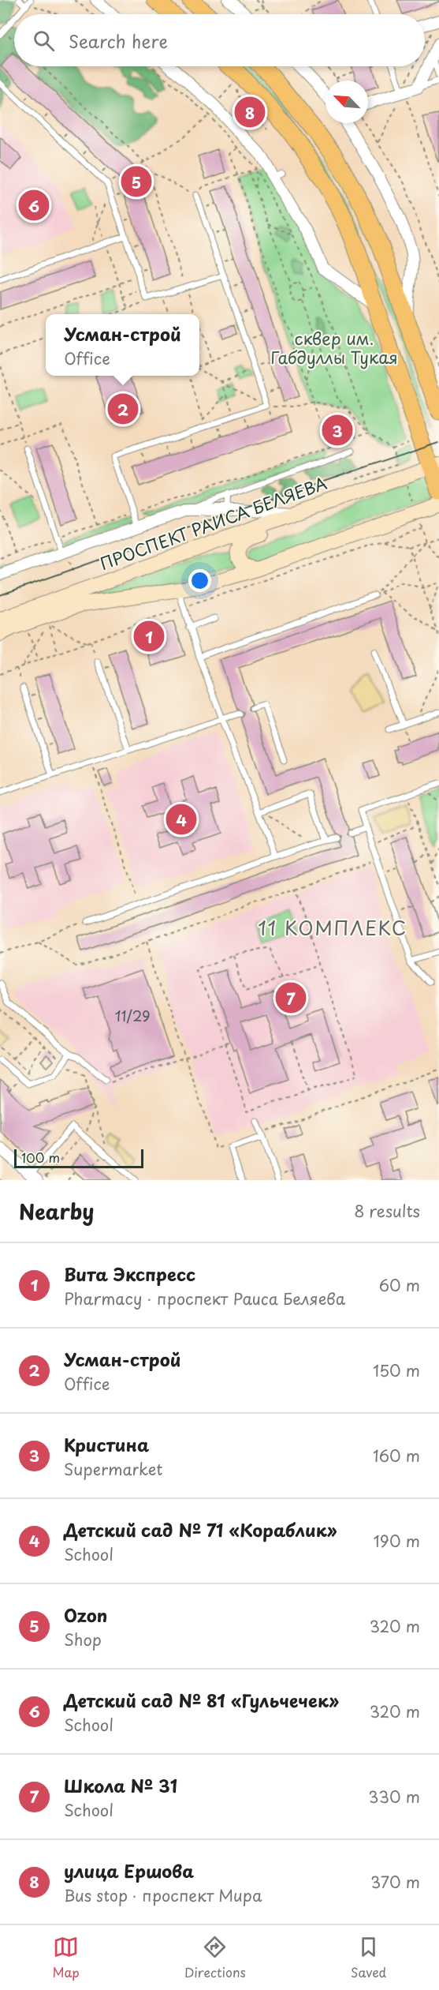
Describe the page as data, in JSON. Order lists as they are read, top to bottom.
{
  "streets": {
    "street": ["ПРОСПЕКТ РАИСА БЕЛЯЕВА"]
  },
  "districts": ["11 КОМПЛЕКС"],
  "parks": ["сквер им. Габдуллы Тукая"],
  "house_numbers": ["11/29"],
  "scale_bar": "100 m",
  "north": "top left",
  "page": {
    "search": "Search here",
    "pins": [
      "8",
      "5",
      "6",
      "2",
      "3",
      "1",
      "4",
      "7"
    ],
    "popup": ["Усман-строй", "Office"],
    "scale": "100 m",
    "heading": ["Nearby", "8 results"],
    "list": [
      {
        "mark": "1",
        "name": "Вита Экспресс",
        "note": "Pharmacy · проспект Раиса Беляева",
        "value": "60 m"
      },
      {
        "mark": "2",
        "name": "Усман-строй",
        "note": "Office",
        "value": "150 m"
      },
      {
        "mark": "3",
        "name": "Кристина",
        "note": "Supermarket",
        "value": "160 m"
      },
      {
        "mark": "4",
        "name": "Детский сад № 71 «Кораблик»",
        "note": "School",
        "value": "190 m"
      },
      {
        "mark": "5",
        "name": "Ozon",
        "note": "Shop",
        "value": "320 m"
      },
      {
        "mark": "6",
        "name": "Детский сад № 81 «Гульчечек»",
        "note": "School",
        "value": "320 m"
      },
      {
        "mark": "7",
        "name": "Школа № 31",
        "note": "School",
        "value": "330 m"
      },
      {
        "mark": "8",
        "name": "улица Ершова",
        "note": "Bus stop · проспект Мира",
        "value": "370 m"
      }
    ],
    "nav": ["Map", "Directions", "Saved"]
  }
}
